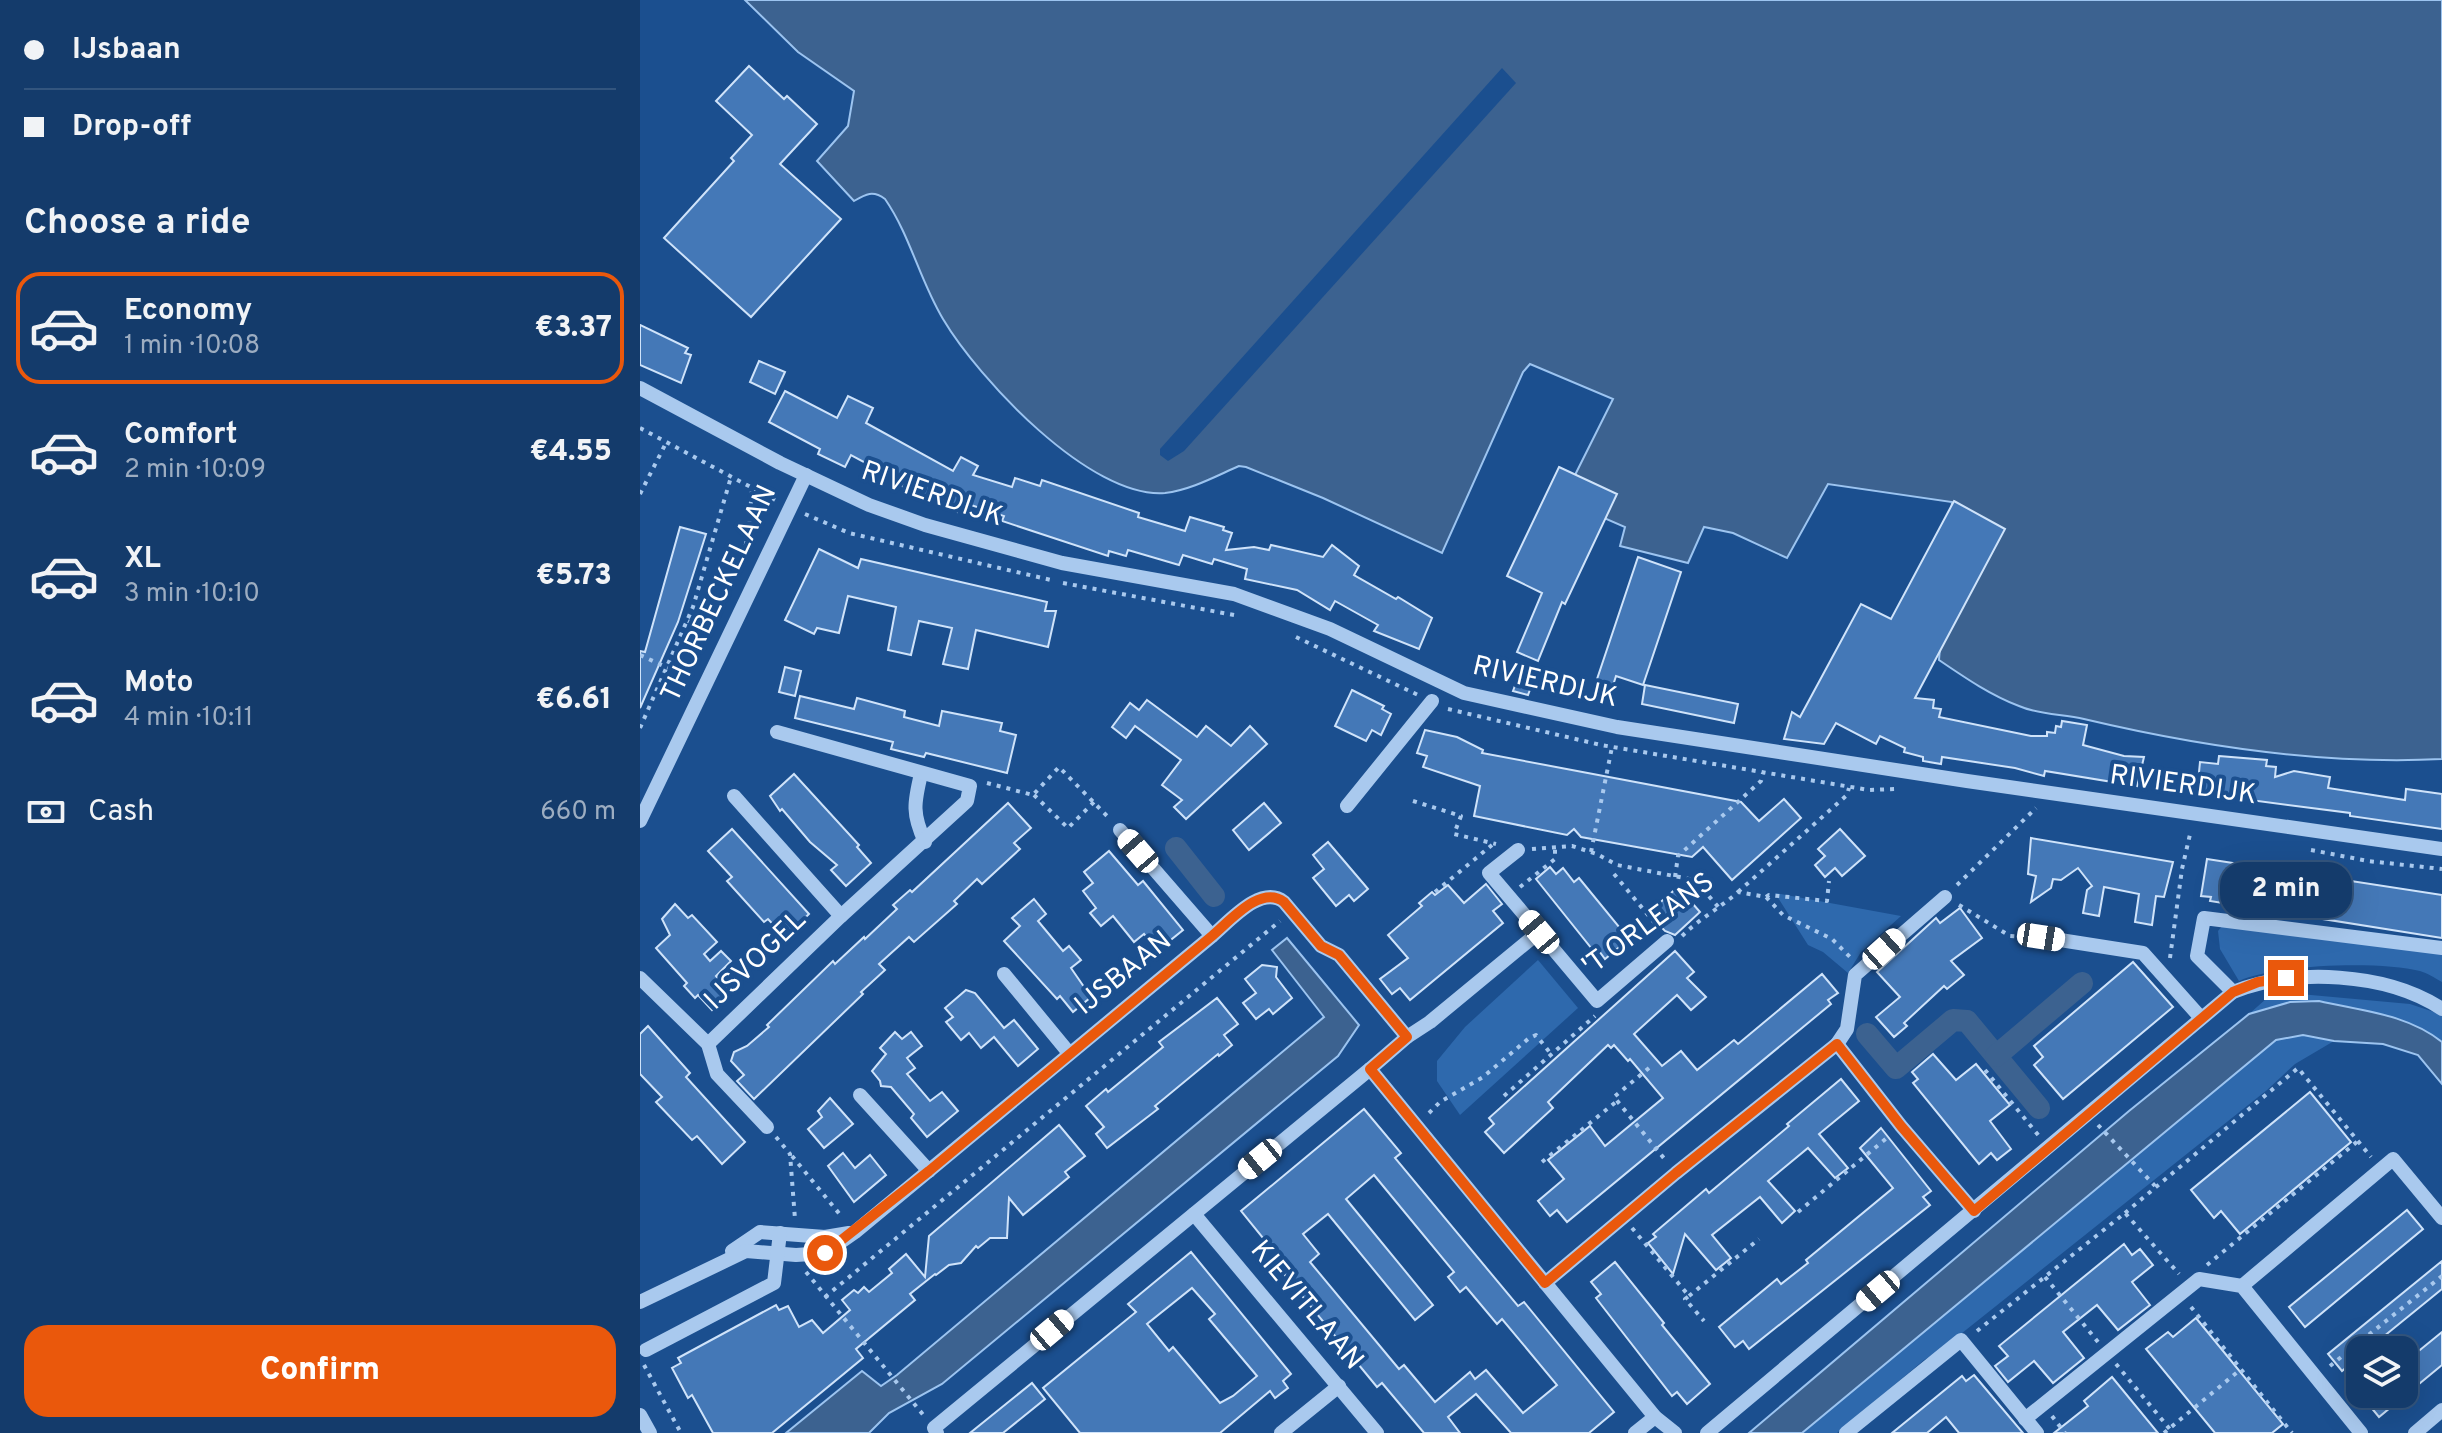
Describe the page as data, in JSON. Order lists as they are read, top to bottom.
{
  "streets": {
    "street": [
      "RIVIERDIJK",
      "THORBECKELAAN",
      "'T ORLEANS",
      "IJSVOGEL",
      "IJSBAAN",
      "KIEVITLAAN"
    ]
  },
  "crossings": [
    ["RIVIERDIJK", "THORBECKELAAN"]
  ],
  "page": {
    "banner": ["IJsbaan", "Drop-off"],
    "heading": "Choose a ride",
    "list": [
      {
        "name": "Economy",
        "note": "1 min · 10:08",
        "value": "€3.37"
      },
      {
        "name": "Comfort",
        "note": "2 min · 10:09",
        "value": "€4.55"
      },
      {
        "name": "XL",
        "note": "3 min · 10:10",
        "value": "€5.73"
      },
      {
        "name": "Moto",
        "note": "4 min · 10:11",
        "value": "€6.61"
      }
    ],
    "pay": ["Cash", "660 m"],
    "bubble": "2 min",
    "buttons": "Confirm"
  }
}
